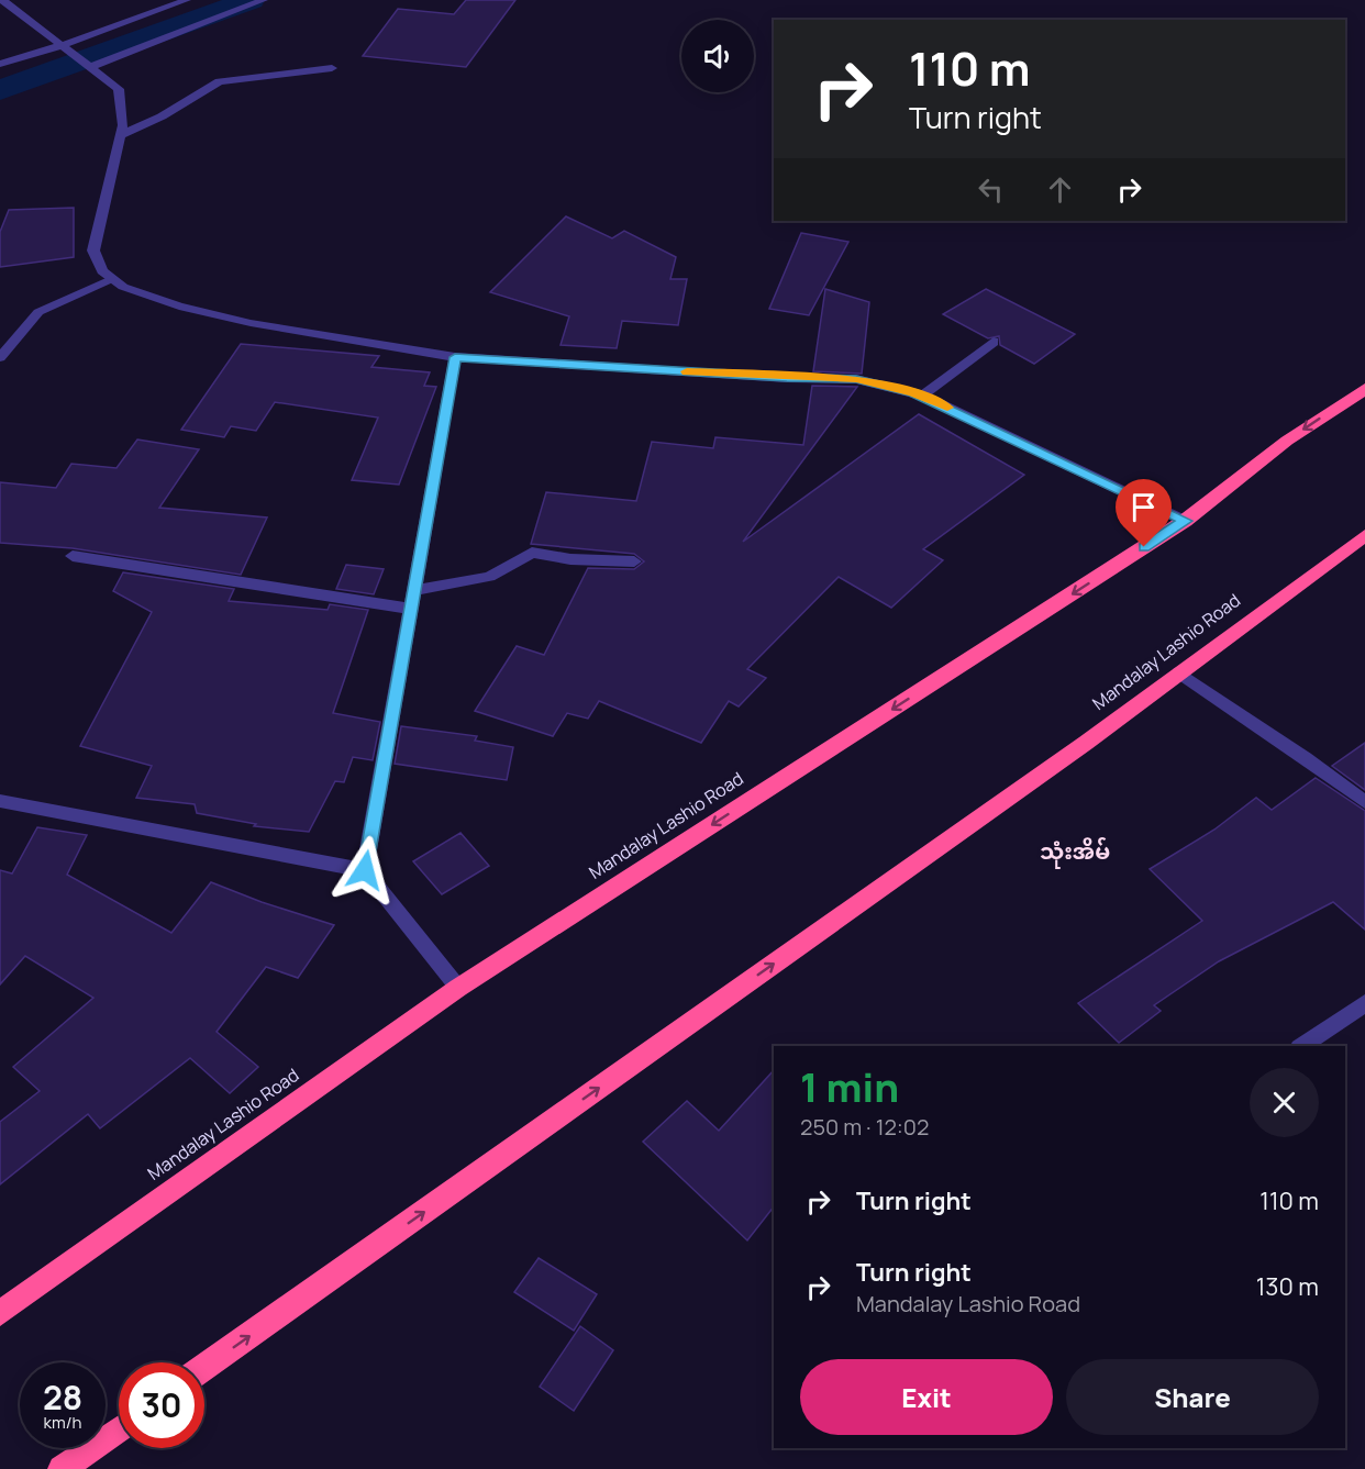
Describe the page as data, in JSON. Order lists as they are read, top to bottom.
{
  "streets": {
    "highway": ["Mandalay Lashio Road"]
  },
  "districts": ["သုံးအိမ်"],
  "page": {
    "turn": ["110 m", "Turn right"],
    "heading": ["1 min", "250 m · 12:02"],
    "list": [
      {
        "name": "Turn right",
        "value": "110 m"
      },
      {
        "name": "Turn right",
        "note": "Mandalay Lashio Road",
        "value": "130 m"
      }
    ],
    "buttons": ["Exit", "Share"],
    "speed": "28 km/h",
    "limit": "30"
  }
}
